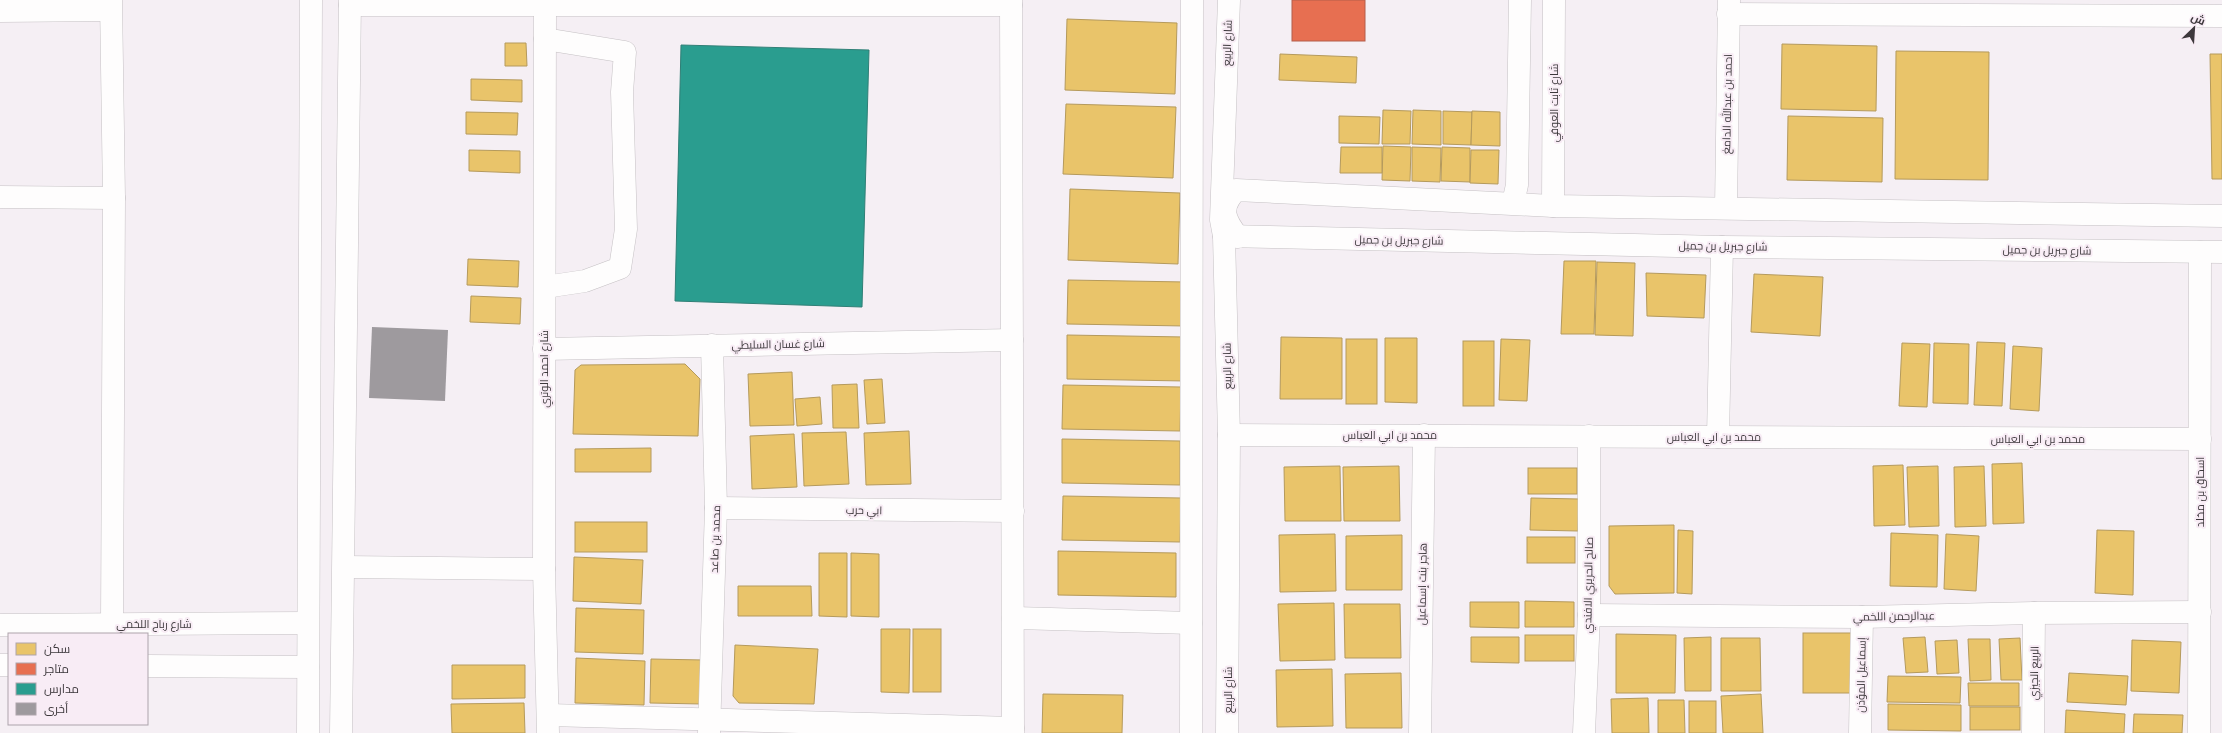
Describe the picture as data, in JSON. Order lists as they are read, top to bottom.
{
  "streets": {
    "street": [
      "شارع الربيع",
      "شارع ثابت العوفي",
      "احمد بن عبدالله الدامغ",
      "شارع جبريل بن جميل",
      "شارع غسان السليطي",
      "شارع احمد الوتري",
      "محمد بن ابي العباس",
      "اسحاق بن مخلد",
      "ابي حرب",
      "محمد بن صاعد",
      "هاجر بنت إسماعيل",
      "صالح الحريري الافندي",
      "عبدالرحمن اللخمي",
      "شارع رباح اللخمي",
      "الربيع الجيزي",
      "إسماعيل المؤذن"
    ]
  },
  "crossings": [
    ["شارع الربيع", "شارع جبريل بن جميل"],
    ["شارع الربيع", "محمد بن ابي العباس"],
    ["شارع جبريل بن جميل", "اسحاق بن مخلد"],
    ["شارع غسان السليطي", "شارع احمد الوتري"],
    ["شارع غسان السليطي", "محمد بن صاعد"],
    ["محمد بن ابي العباس", "اسحاق بن مخلد"],
    ["محمد بن ابي العباس", "هاجر بنت إسماعيل"],
    ["محمد بن ابي العباس", "صالح الحريري الافندي"],
    ["اسحاق بن مخلد", "عبدالرحمن اللخمي"],
    ["ابي حرب", "محمد بن صاعد"],
    ["صالح الحريري الافندي", "عبدالرحمن اللخمي"],
    ["عبدالرحمن اللخمي", "الربيع الجيزي"],
    ["عبدالرحمن اللخمي", "إسماعيل المؤذن"]
  ],
  "legend": [
    "سكن",
    "متاجر",
    "مدارس",
    "أخرى"
  ],
  "north": "top right"
}
